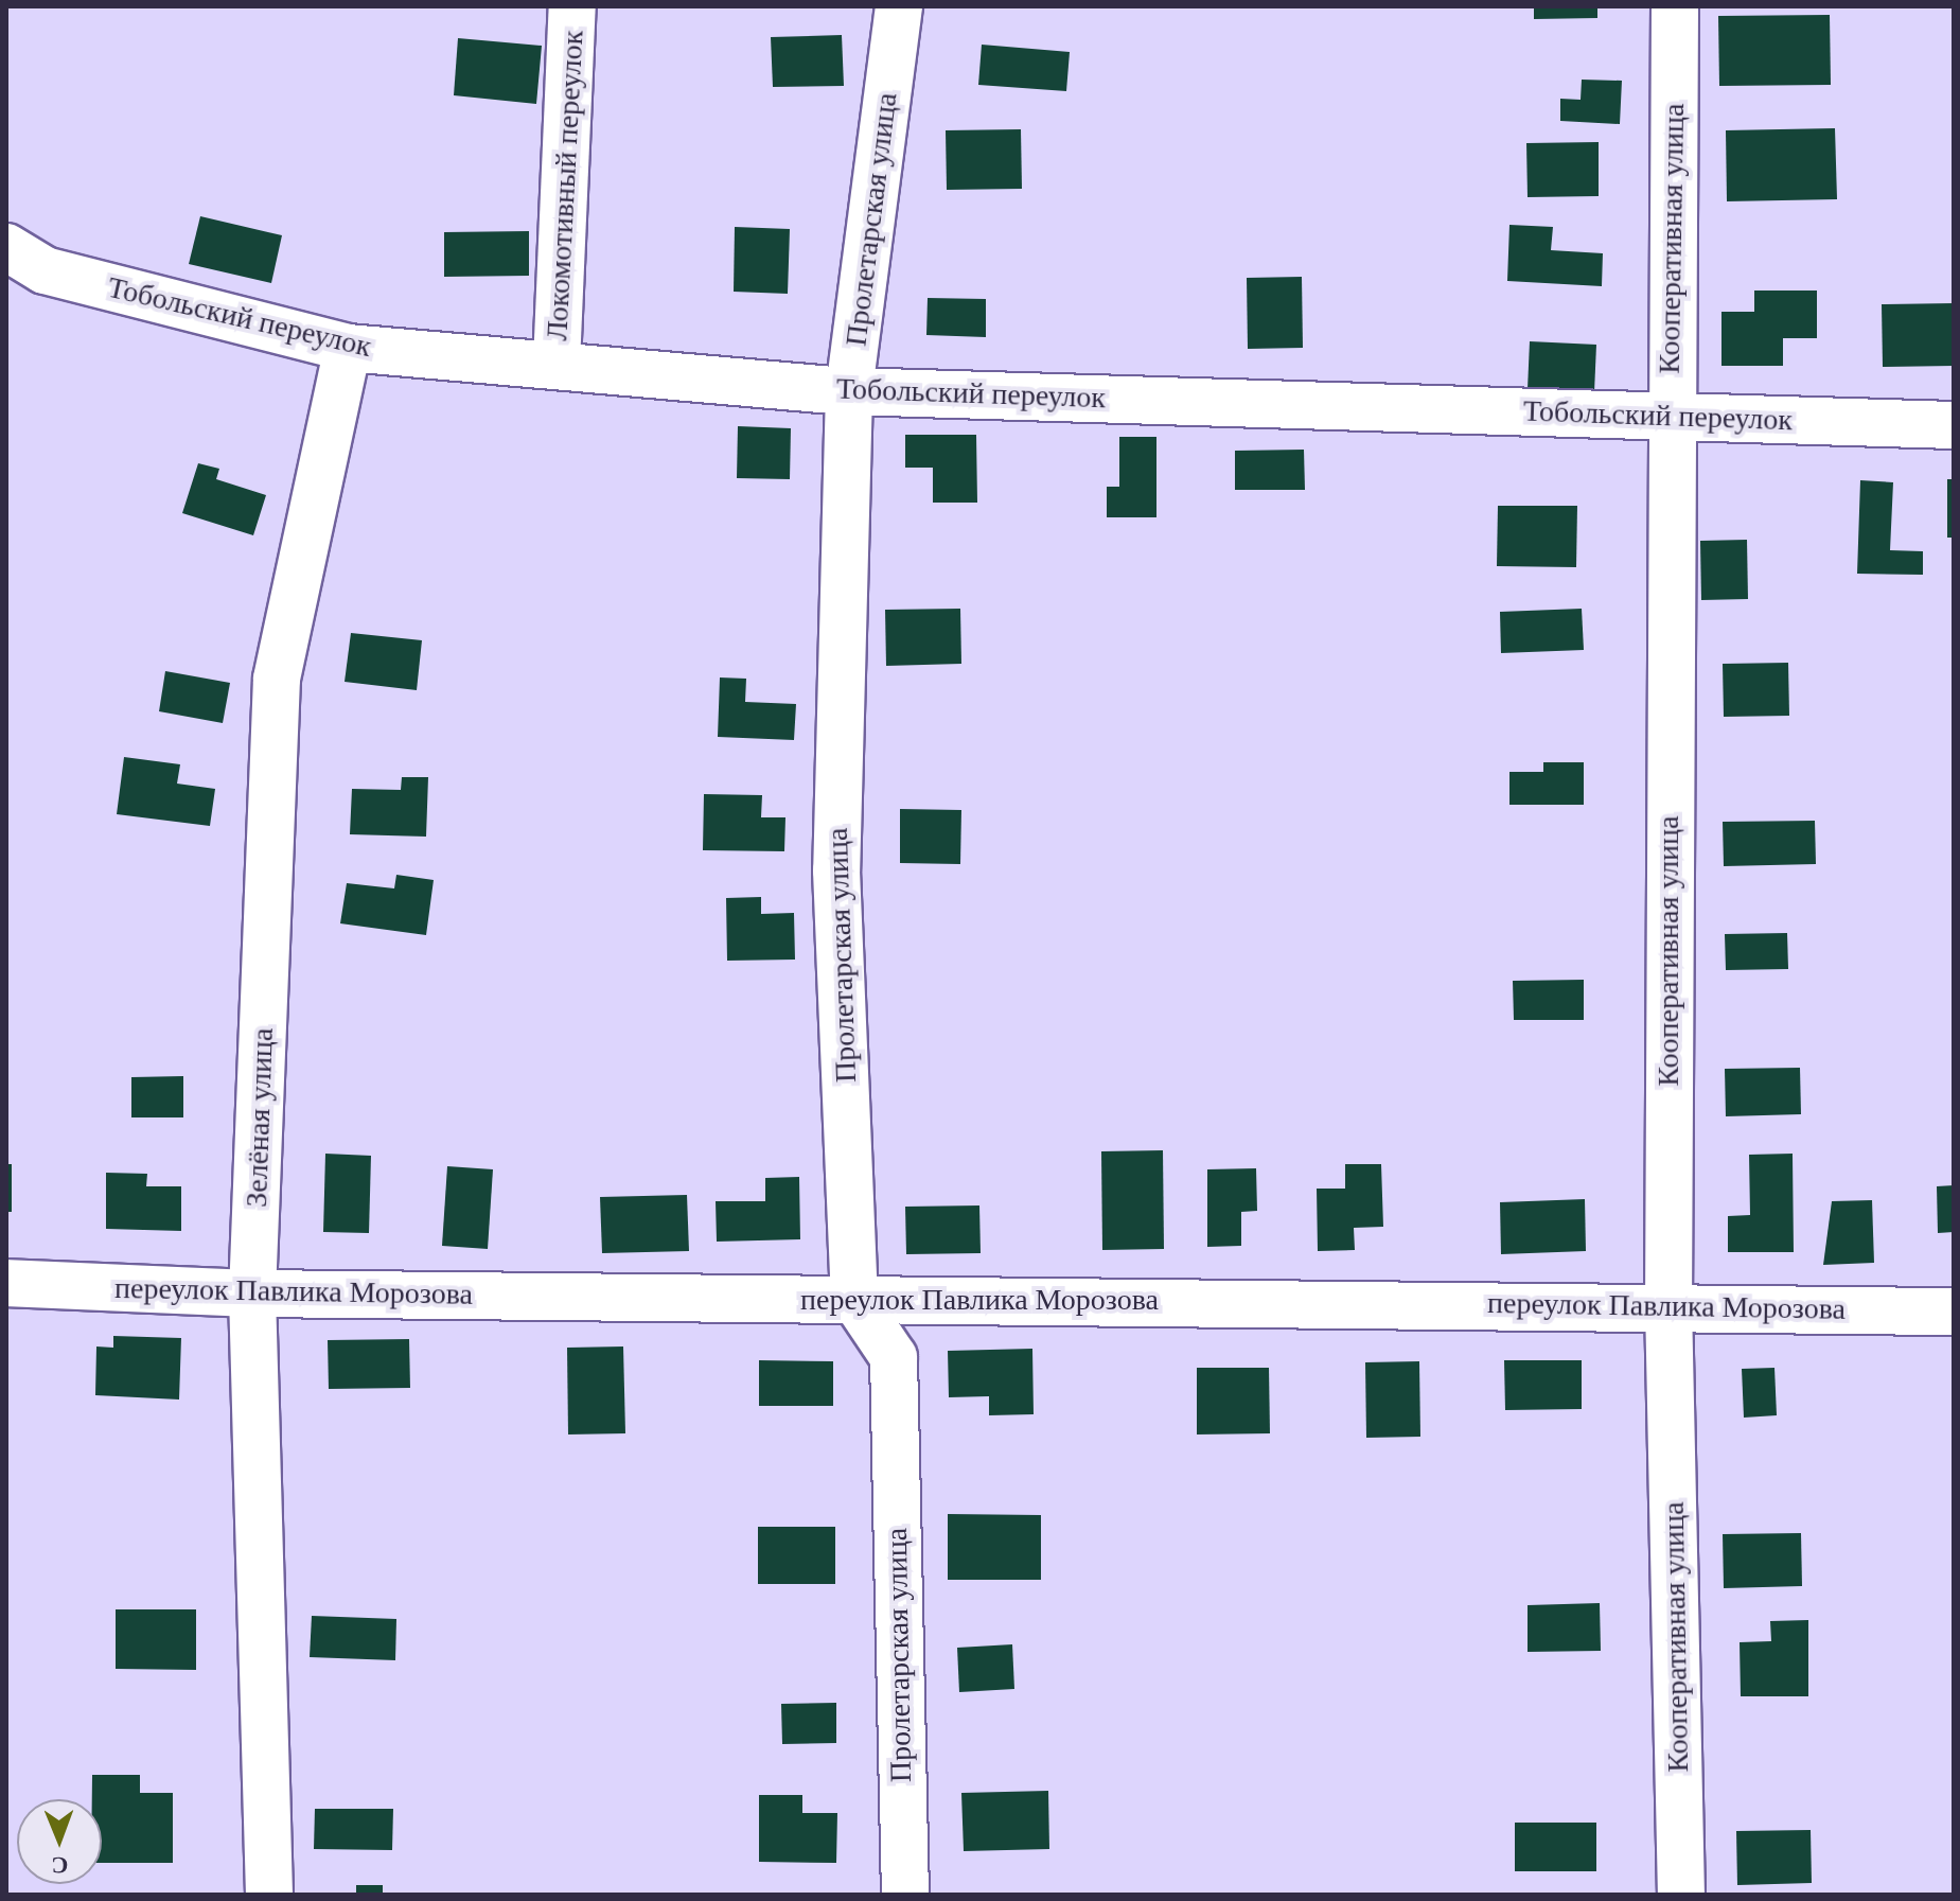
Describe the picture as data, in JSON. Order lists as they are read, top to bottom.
{
  "streets": {
    "street": [
      "Локомотивный переулок",
      "Пролетарская улица",
      "Кооперативная улица",
      "Тобольский переулок",
      "Зелёная улица",
      "переулок Павлика Морозова"
    ]
  },
  "crossings": [
    ["Локомотивный переулок", "Тобольский переулок"],
    ["Пролетарская улица", "Тобольский переулок"],
    ["Пролетарская улица", "переулок Павлика Морозова"],
    ["Кооперативная улица", "Тобольский переулок"],
    ["Кооперативная улица", "переулок Павлика Морозова"],
    ["Тобольский переулок", "Зелёная улица"],
    ["Зелёная улица", "переулок Павлика Морозова"]
  ],
  "north": "bottom"
}
